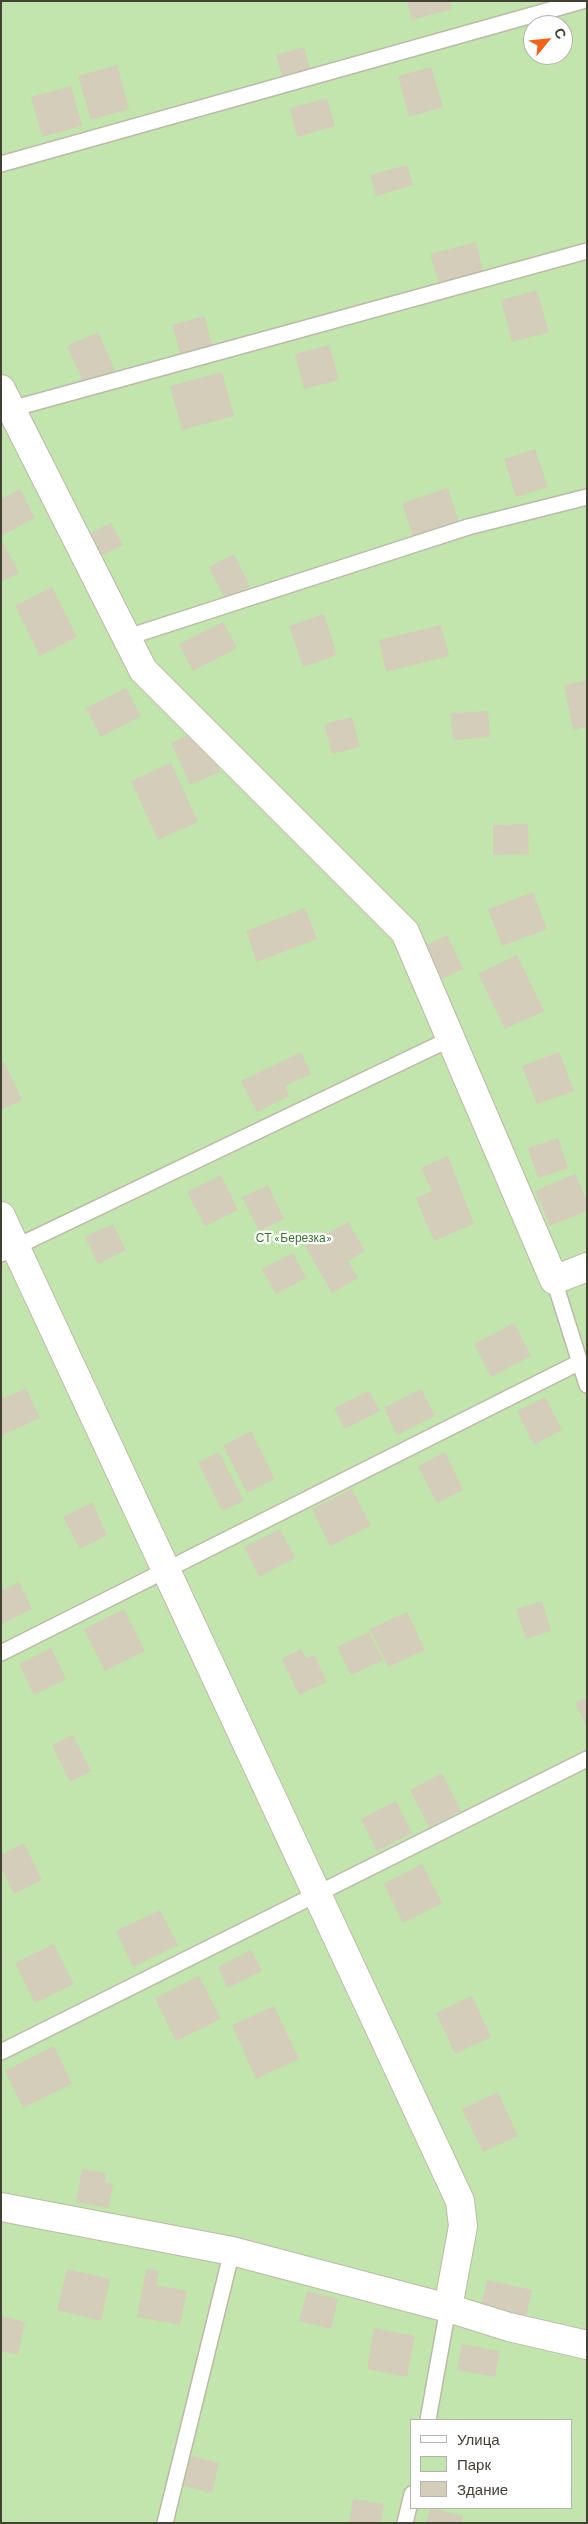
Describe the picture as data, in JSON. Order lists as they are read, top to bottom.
{
  "parks": ["СТ «Березка»"],
  "legend": ["Улица", "Парк", "Здание"],
  "north": "top right"
}
